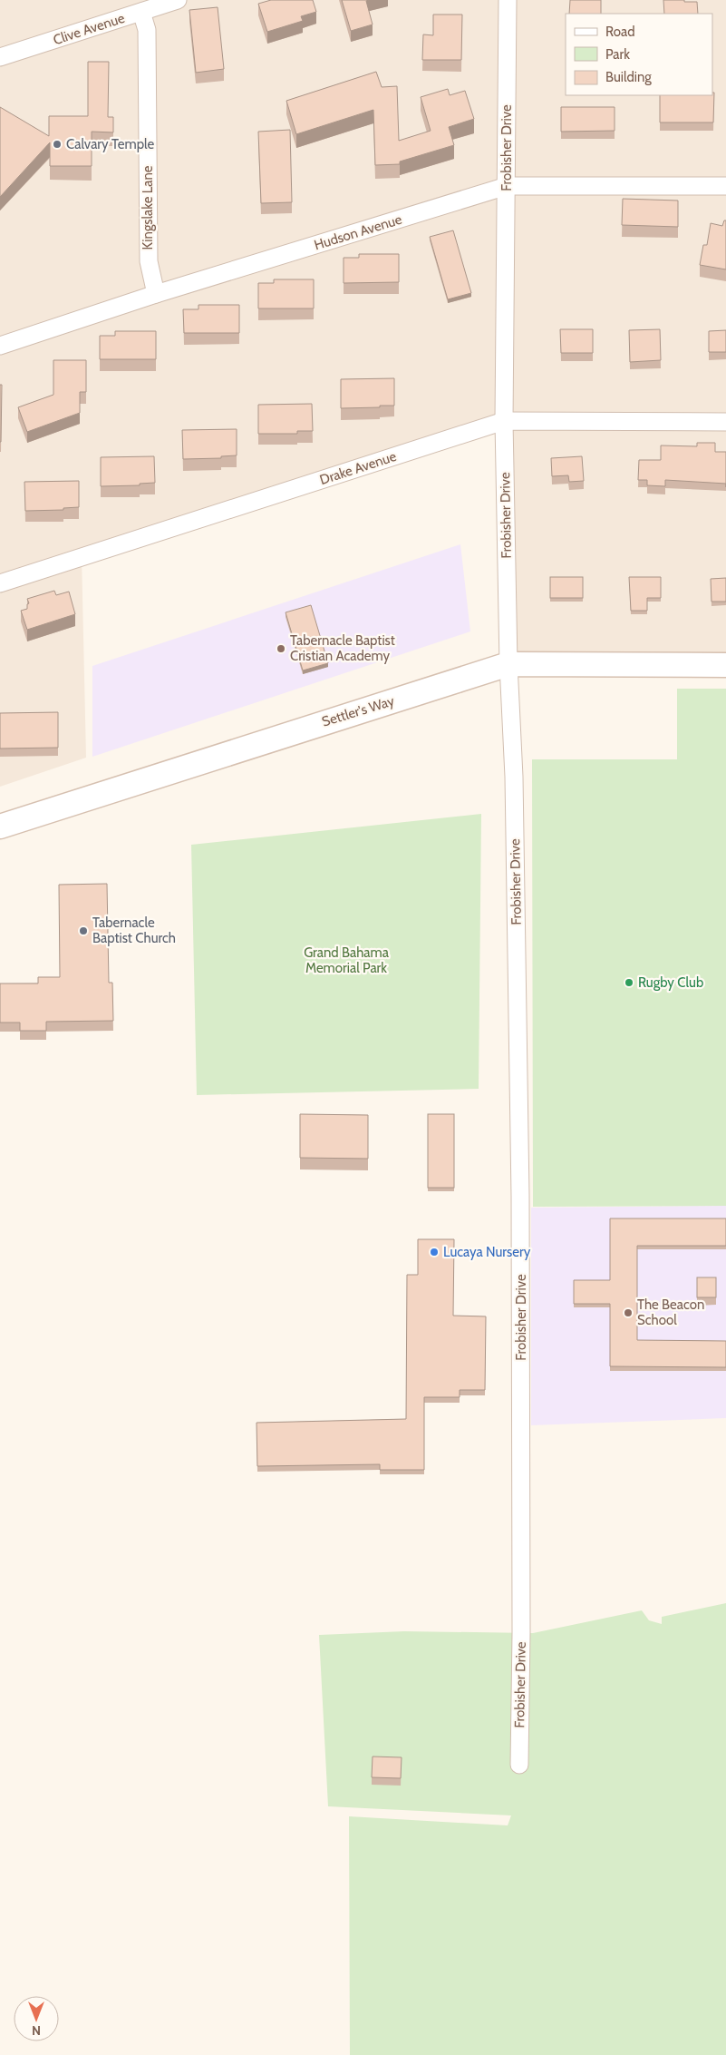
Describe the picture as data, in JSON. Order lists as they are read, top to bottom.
{
  "streets": {
    "main road": ["Settler's Way"],
    "street": [
      "Clive Avenue",
      "Frobisher Drive",
      "Kingslake Lane",
      "Hudson Avenue",
      "Drake Avenue"
    ]
  },
  "crossings": [
    ["Clive Avenue", "Kingslake Lane"],
    ["Frobisher Drive", "Hudson Avenue"],
    ["Frobisher Drive", "Drake Avenue"],
    ["Frobisher Drive", "Settler's Way"],
    ["Kingslake Lane", "Hudson Avenue"]
  ],
  "parks": ["Grand Bahama Memorial Park"],
  "places": [
    "Calvary Temple",
    "Tabernacle Baptist Cristian Academy",
    "Tabernacle Baptist Church",
    "Rugby Club",
    "Lucaya Nursery",
    "The Beacon School"
  ],
  "legend": ["Road", "Park", "Building"],
  "north": "bottom"
}
